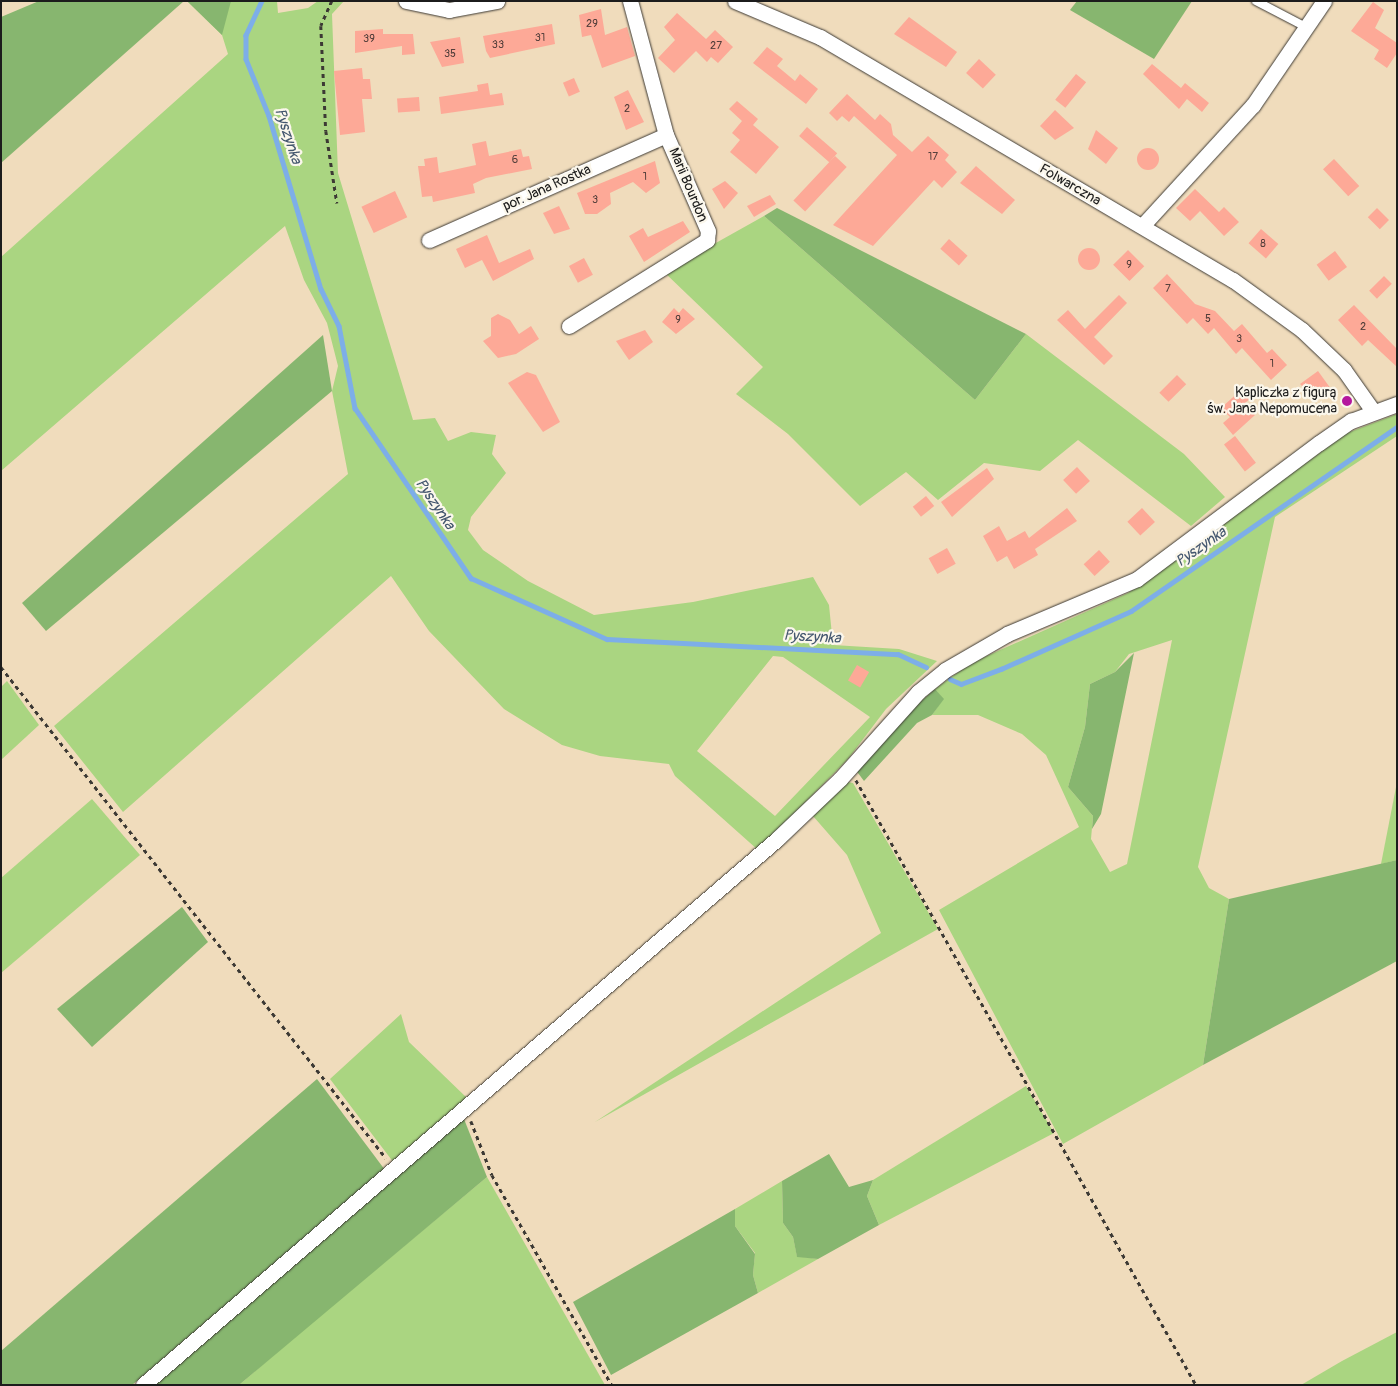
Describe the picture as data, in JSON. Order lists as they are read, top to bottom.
{
  "streets": {
    "street": ["Marii Bourdon", "Folwarczna", "por. Jana Rostka"]
  },
  "crossings": [
    ["Marii Bourdon", "por. Jana Rostka"]
  ],
  "water": ["Pyszynka"],
  "places": ["Kapliczka z figurą św. Jana Nepomucena"],
  "house_numbers": [
    "29",
    "31",
    "39",
    "33",
    "27",
    "35",
    "2",
    "17",
    "6",
    "1",
    "3",
    "8",
    "9",
    "7",
    "5",
    "9",
    "2",
    "3",
    "1"
  ]
}
